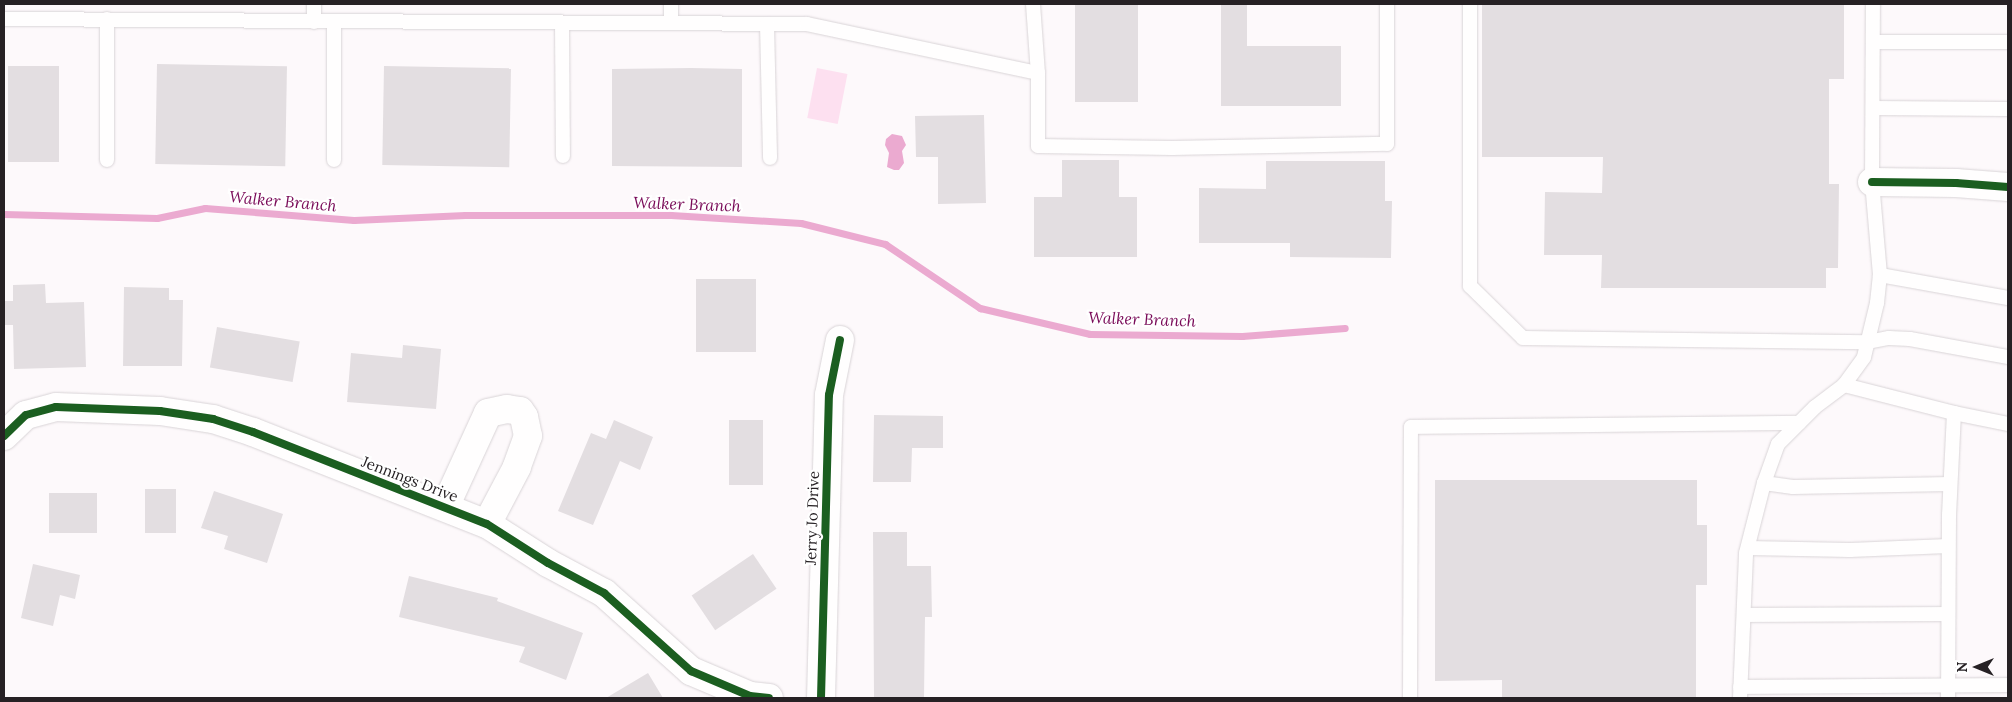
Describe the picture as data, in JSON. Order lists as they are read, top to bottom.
{
  "streets": {
    "street": ["Jennings Drive", "Jerry Jo Drive"]
  },
  "water": ["Walker Branch"],
  "north": "left"
}
